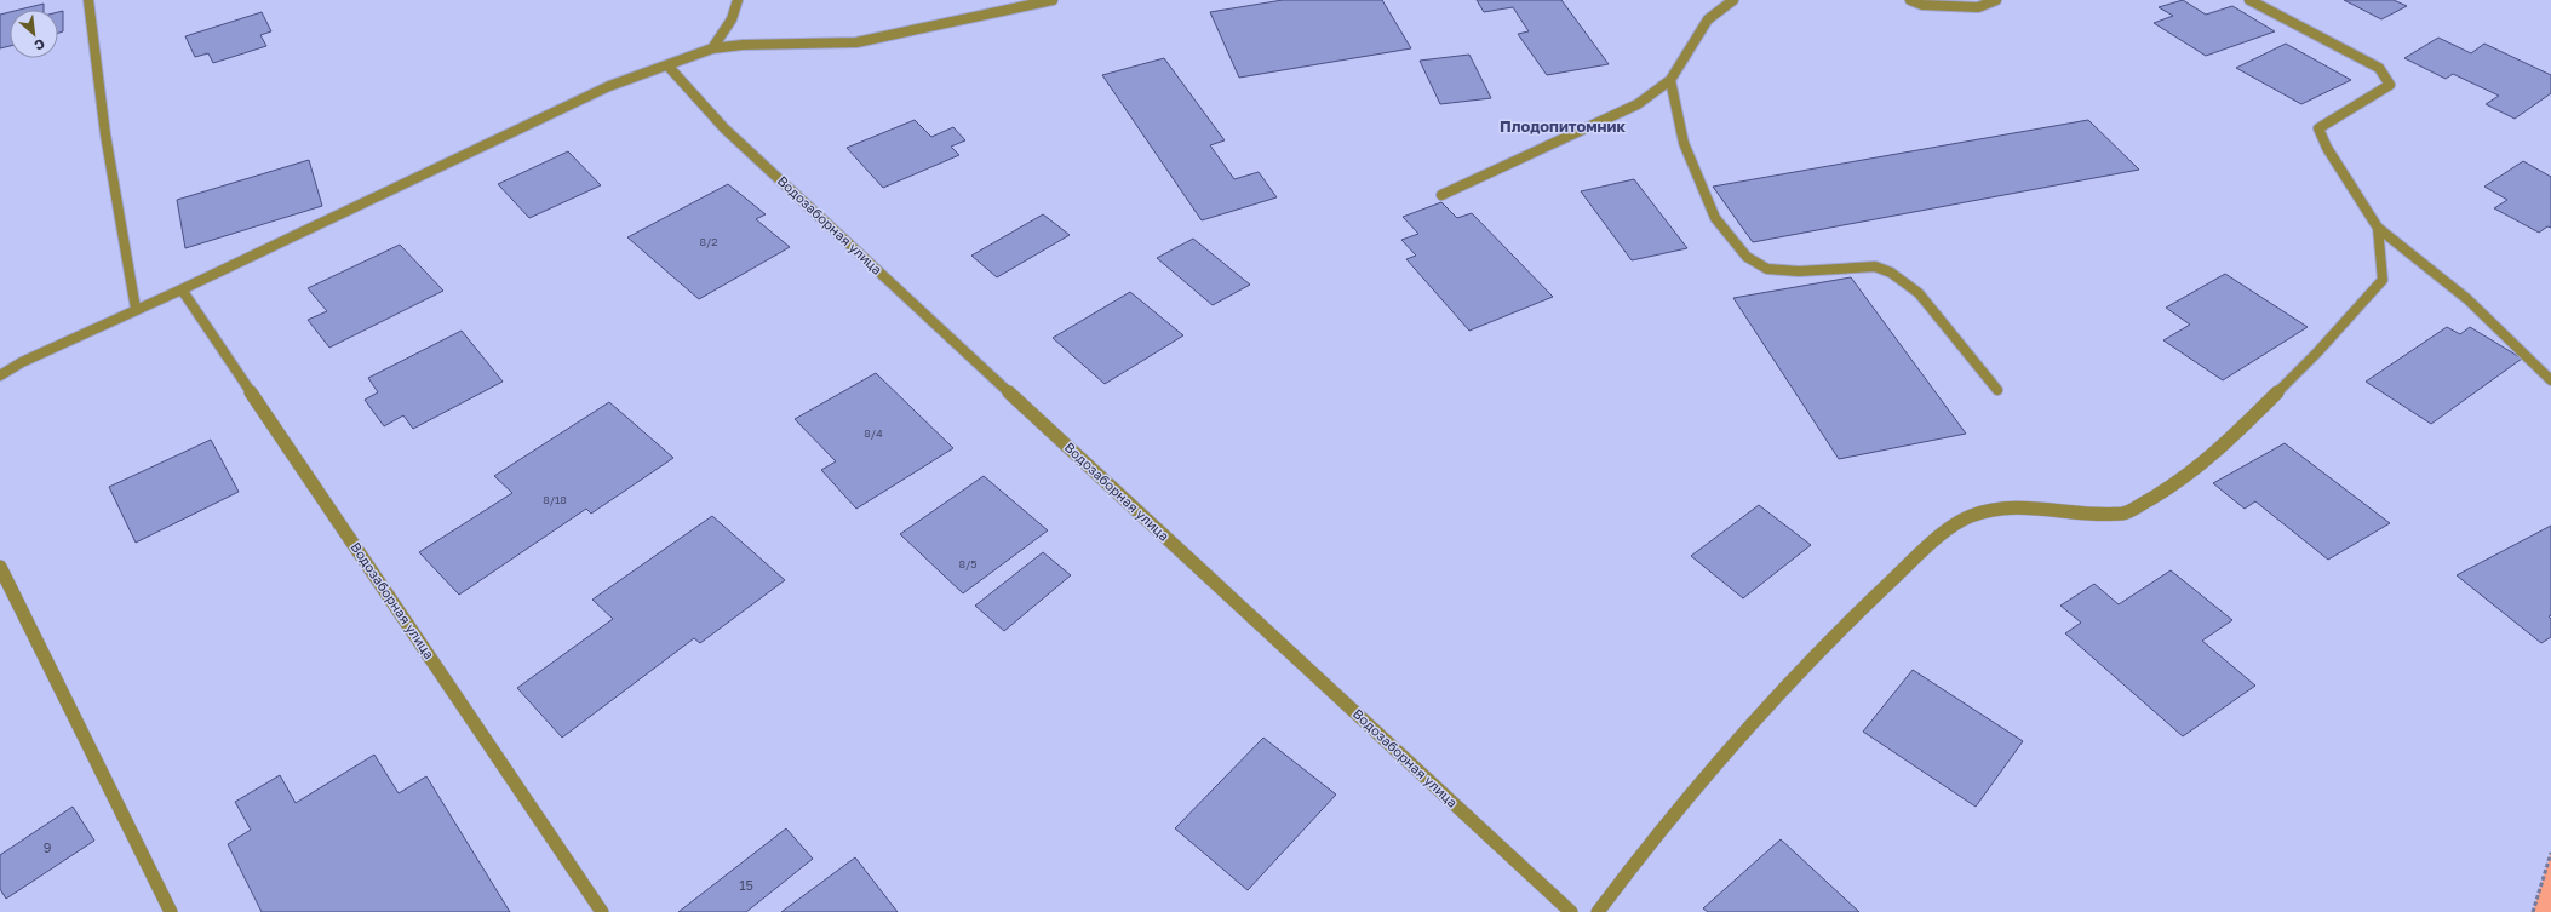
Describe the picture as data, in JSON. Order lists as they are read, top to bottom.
{
  "streets": {
    "street": ["Водозаборная улица"]
  },
  "districts": ["Плодопитомник"],
  "house_numbers": [
    "8/2",
    "8/4",
    "8/18",
    "8/5",
    "9",
    "15"
  ],
  "north": "bottom right"
}
